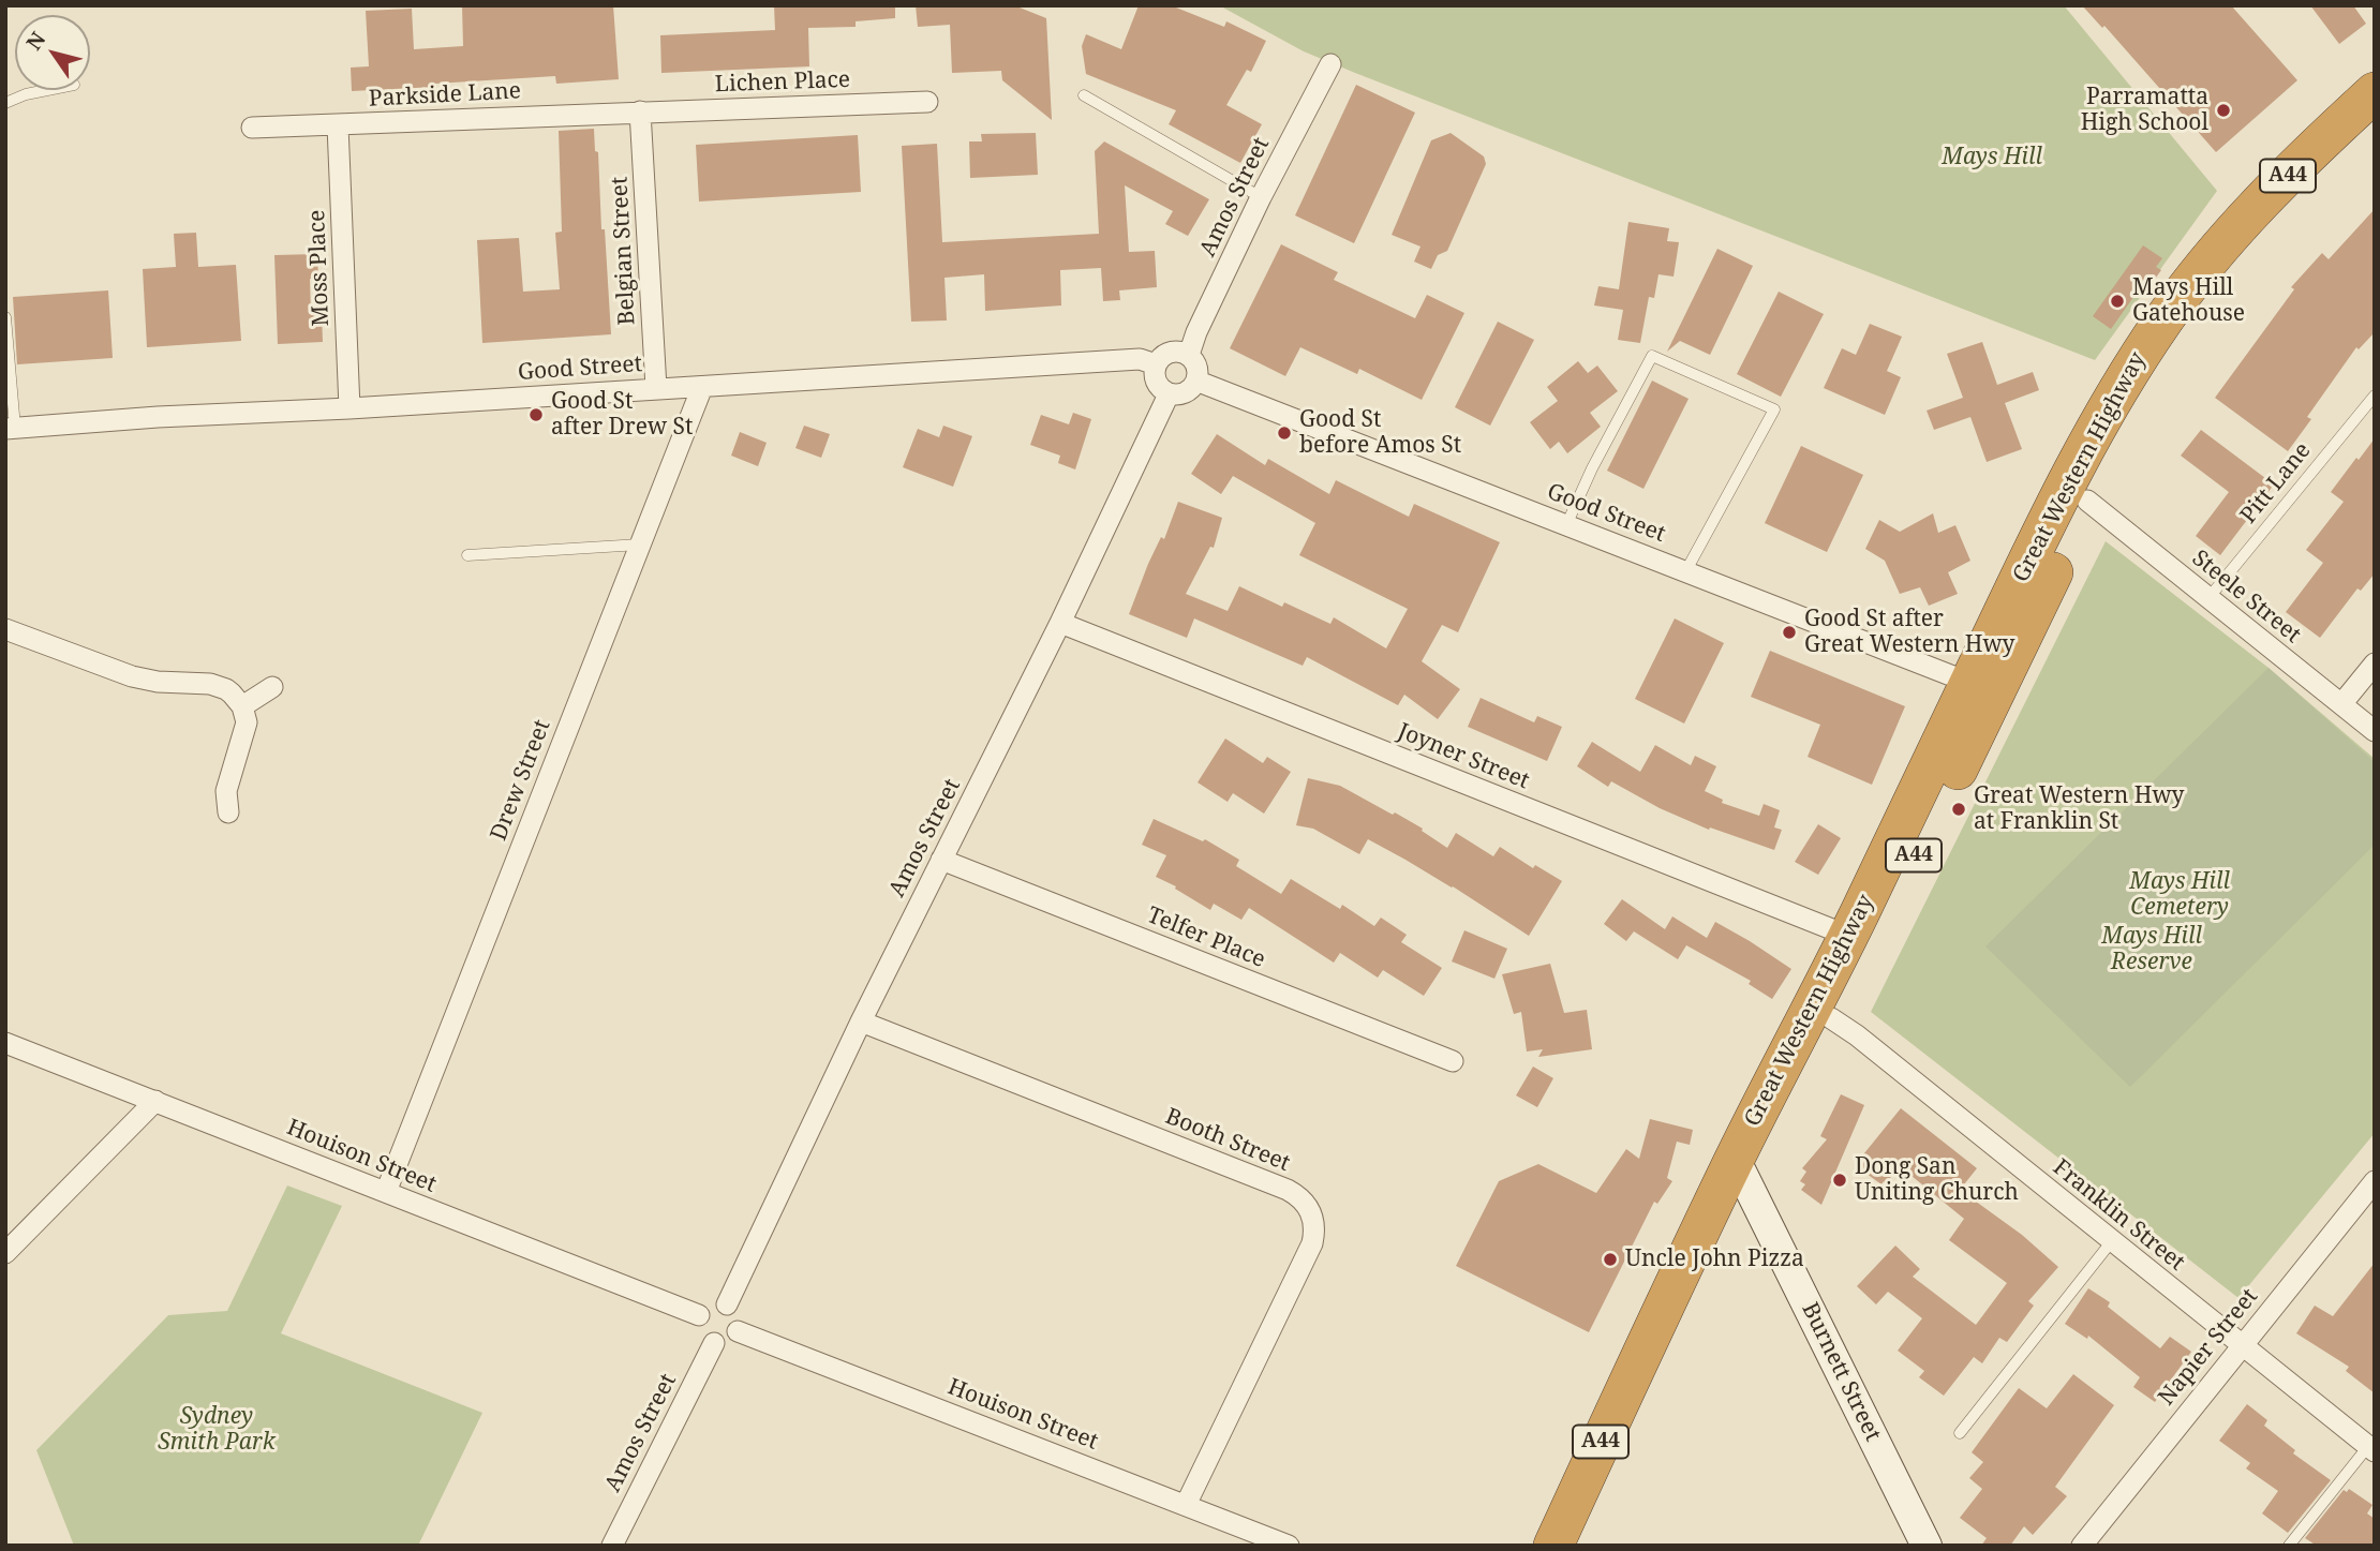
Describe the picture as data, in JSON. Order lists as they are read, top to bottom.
{
  "streets": {
    "highway": ["A44", "Great Western Highway"],
    "main road": ["Burnett Street"],
    "street": [
      "Lichen Place",
      "Parkside Lane",
      "Amos Street",
      "Belgian Street",
      "Moss Place",
      "Good Street",
      "Steele Street",
      "Joyner Street",
      "Drew Street",
      "Telfer Place",
      "Booth Street",
      "Houison Street",
      "Franklin Street",
      "Napier Street"
    ],
    "lane": ["Pitt Lane"]
  },
  "crossings": [
    ["Lichen Place", "Parkside Lane"],
    ["Lichen Place", "Belgian Street"],
    ["Parkside Lane", "Belgian Street"],
    ["Parkside Lane", "Moss Place"],
    ["Amos Street", "Good Street"],
    ["Amos Street", "Joyner Street"],
    ["Amos Street", "Telfer Place"],
    ["Amos Street", "Booth Street"],
    ["Amos Street", "Houison Street"],
    ["Belgian Street", "Good Street"],
    ["Moss Place", "Good Street"],
    ["Good Street", "Great Western Highway"],
    ["Good Street", "Drew Street"],
    ["Great Western Highway", "Steele Street"],
    ["Great Western Highway", "Joyner Street"],
    ["Great Western Highway", "Franklin Street"],
    ["Great Western Highway", "Burnett Street"],
    ["Pitt Lane", "Steele Street"],
    ["Drew Street", "Houison Street"],
    ["Booth Street", "Houison Street"],
    ["Franklin Street", "Napier Street"]
  ],
  "parks": [
    "Mays Hill",
    "Mays Hill Cemetery",
    "Mays Hill Reserve",
    "Sydney Smith Park"
  ],
  "places": [
    "Parramatta High School",
    "Mays Hill Gatehouse",
    "Good St after Drew St",
    "Good St before Amos St",
    "Good St after Great Western Hwy",
    "Great Western Hwy at Franklin St",
    "Dong San Uniting Church",
    "Uncle John Pizza"
  ],
  "north": "top left"
}
